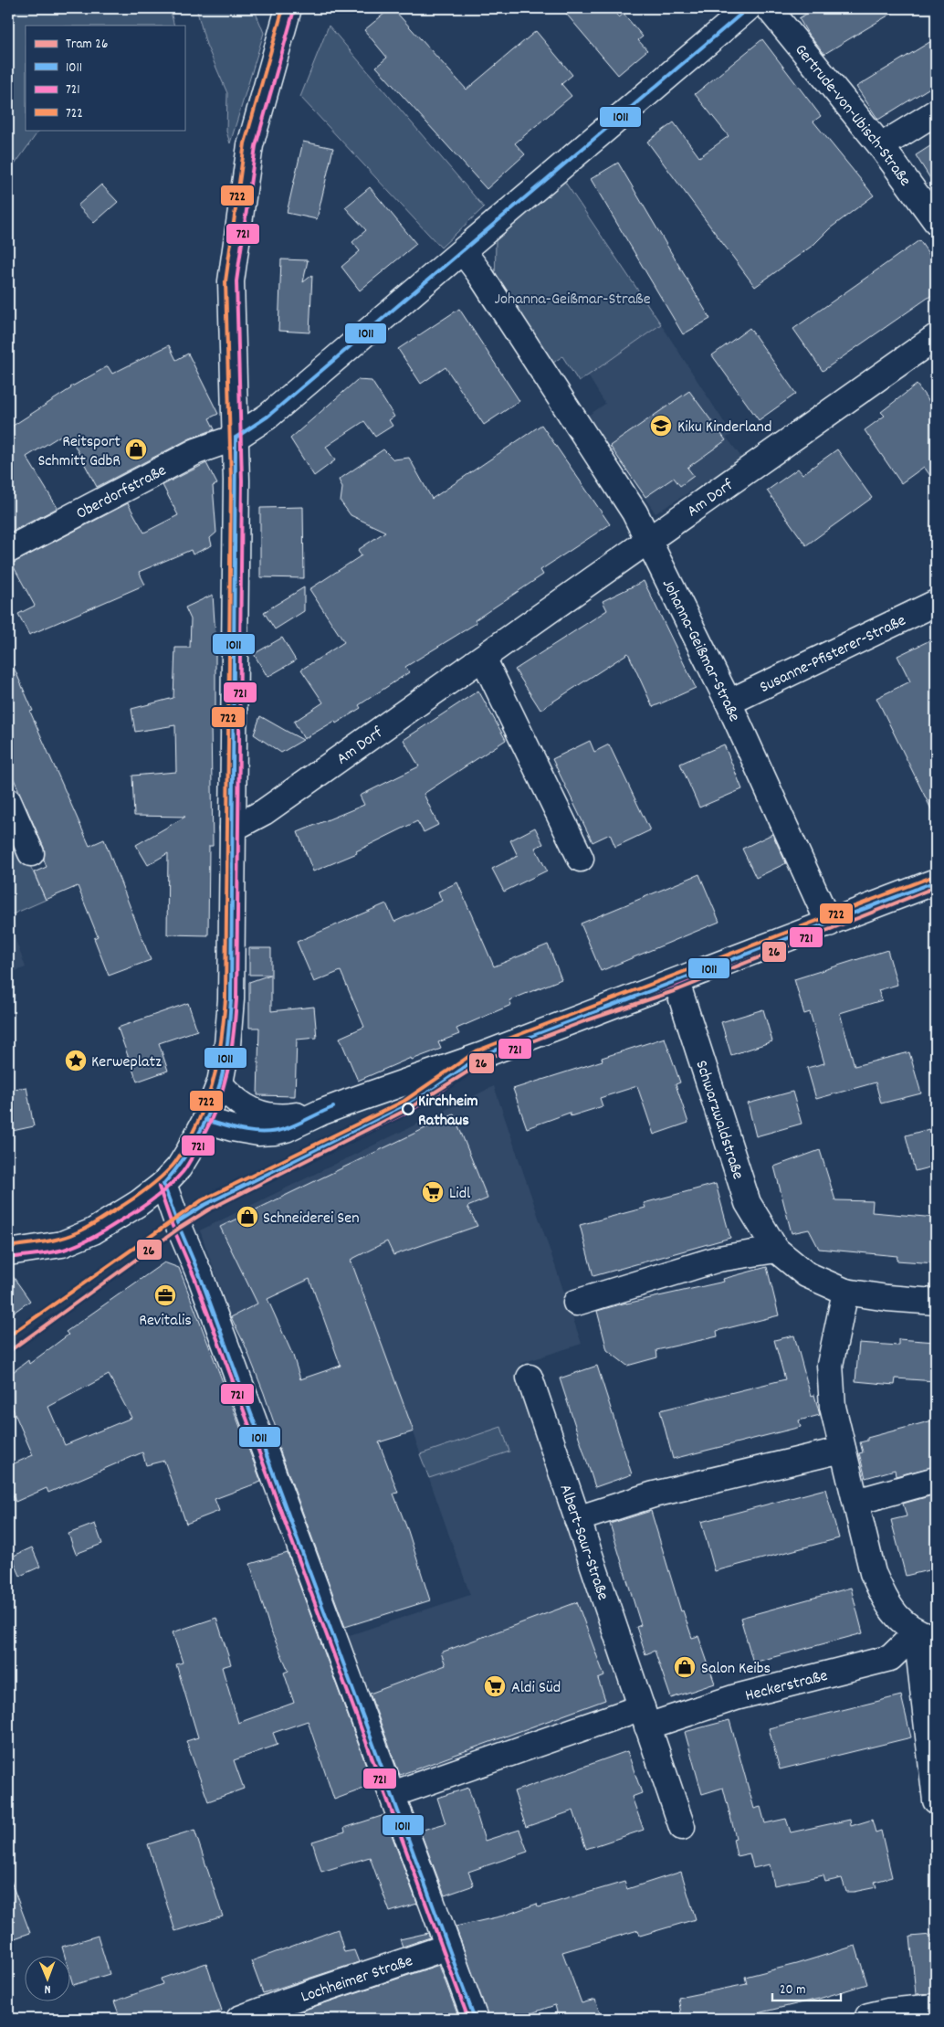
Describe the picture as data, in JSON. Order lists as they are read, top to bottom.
{
  "streets": {
    "street": [
      "Gertrude-von-Ubisch-Straße",
      "Oberdorfstraße",
      "Am Dorf",
      "Johanna-Geißmar-Straße",
      "Susanne-Pfisterer-Straße",
      "Schwarzwaldstraße",
      "Albert-Saur-Straße",
      "Heckerstraße",
      "Lochheimer Straße"
    ]
  },
  "crossings": [
    ["Oberdorfstraße", "Johanna-Geißmar-Straße"],
    ["Am Dorf", "Johanna-Geißmar-Straße"],
    ["Johanna-Geißmar-Straße", "Susanne-Pfisterer-Straße"],
    ["Albert-Saur-Straße", "Heckerstraße"]
  ],
  "parks": ["Johanna-Geißmar-Straße"],
  "places": {
    "school or university": ["Kiku Kinderland"],
    "shop": ["Reitsport Schmitt GdbR", "Schneiderei Sen", "Salon Keibs"],
    "place": ["Kerweplatz"],
    "other": ["Kirchheim Rathaus"],
    "supermarket": ["Lidl", "Aldi Süd"],
    "office": ["Revitalis"]
  },
  "lines": [
    "transit line 1011",
    "transit line 722",
    "transit line 721",
    "tram line 26"
  ],
  "legend": [
    "Tram 26",
    "1011",
    "721",
    "722"
  ],
  "scale_bar": "20 m",
  "north": "bottom"
}
